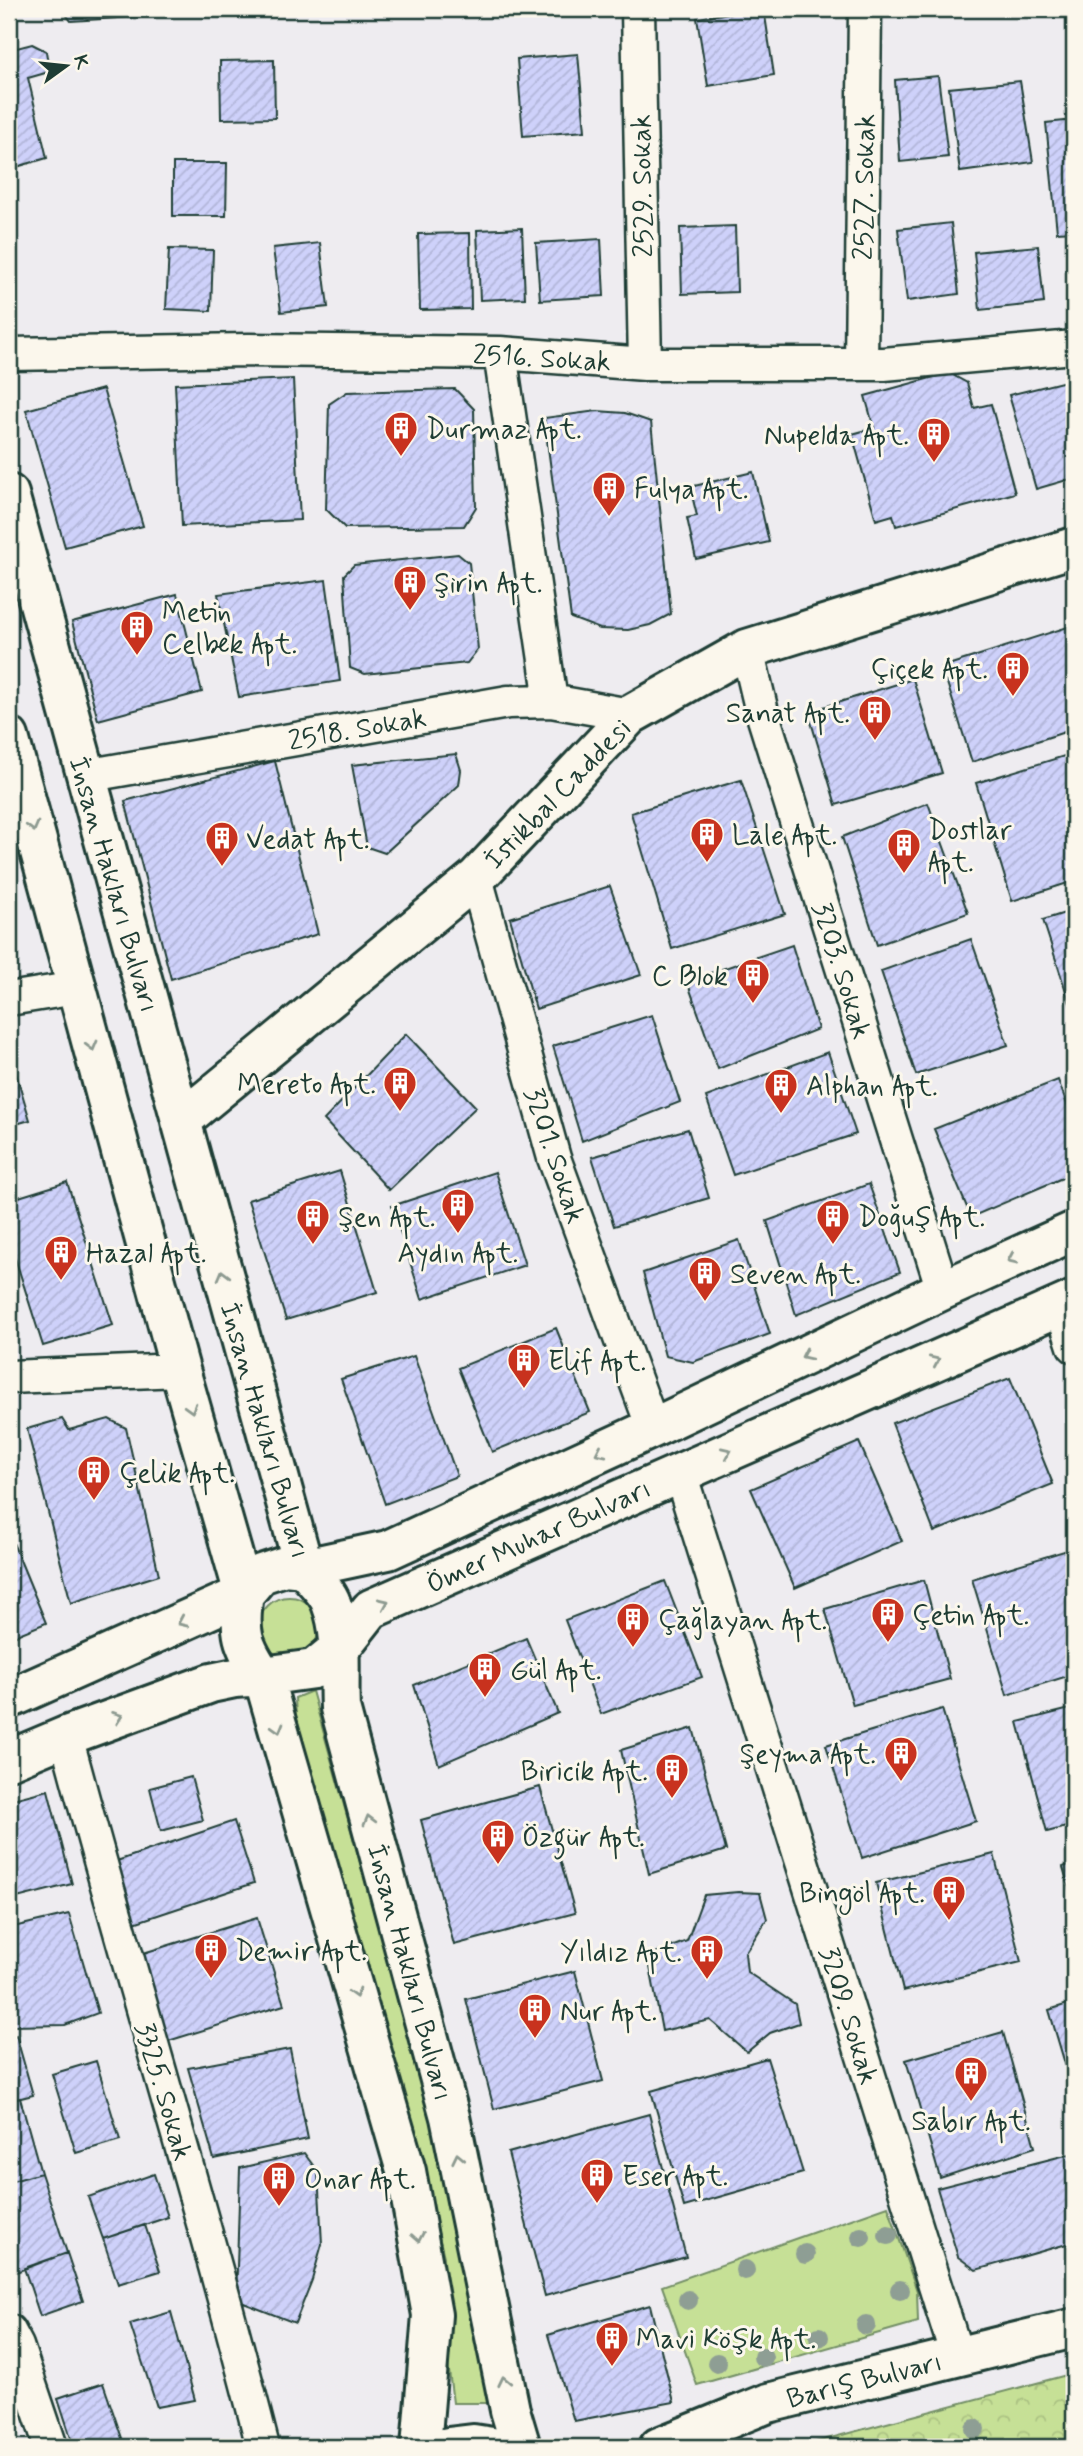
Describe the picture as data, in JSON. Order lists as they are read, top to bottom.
{
  "streets": {
    "main road": [
      "İstikbal Caddesi",
      "İnsan Hakları Bulvarı",
      "Ömer Muhar Bulvarı",
      "Barış Bulvarı"
    ],
    "street": [
      "2529. Sokak",
      "2527. Sokak",
      "2516. Sokak",
      "2518. Sokak",
      "3203. Sokak",
      "3201. Sokak",
      "3209. Sokak",
      "3325. Sokak"
    ]
  },
  "crossings": [
    ["2529. Sokak", "2516. Sokak"],
    ["2527. Sokak", "2516. Sokak"],
    ["2518. Sokak", "İstikbal Caddesi"],
    ["2518. Sokak", "İnsan Hakları Bulvarı"],
    ["İstikbal Caddesi", "İnsan Hakları Bulvarı"],
    ["İstikbal Caddesi", "3203. Sokak"],
    ["İstikbal Caddesi", "3201. Sokak"],
    ["İnsan Hakları Bulvarı", "Ömer Muhar Bulvarı"],
    ["3203. Sokak", "Ömer Muhar Bulvarı"],
    ["3201. Sokak", "Ömer Muhar Bulvarı"],
    ["Ömer Muhar Bulvarı", "3209. Sokak"],
    ["Ömer Muhar Bulvarı", "3325. Sokak"],
    ["3209. Sokak", "Barış Bulvarı"]
  ],
  "places": {
    "building": [
      "Durmaz Apt.",
      "Nupelda Apt.",
      "Fulya Apt.",
      "Şirin Apt.",
      "Metin Celbek Apt.",
      "Çiçek Apt.",
      "Sanat Apt.",
      "Lale Apt.",
      "Vedat Apt.",
      "Dostlar Apt.",
      "C Blok",
      "Mereto Apt.",
      "Alphan Apt.",
      "Aydın Apt.",
      "Şen Apt.",
      "Doğuş Apt.",
      "Hazal Apt.",
      "Seven Apt.",
      "Elif Apt.",
      "Çelik Apt.",
      "Çetin Apt.",
      "Çağlayan Apt.",
      "Gül Apt.",
      "Şeyma Apt.",
      "Biricik Apt.",
      "Özgür Apt.",
      "Bingöl Apt.",
      "Demir Apt.",
      "Yıldız Apt.",
      "Nur Apt.",
      "Sabır Apt.",
      "Eser Apt.",
      "Onar Apt.",
      "Mavi Köşk Apt."
    ]
  },
  "north": "right"
}
